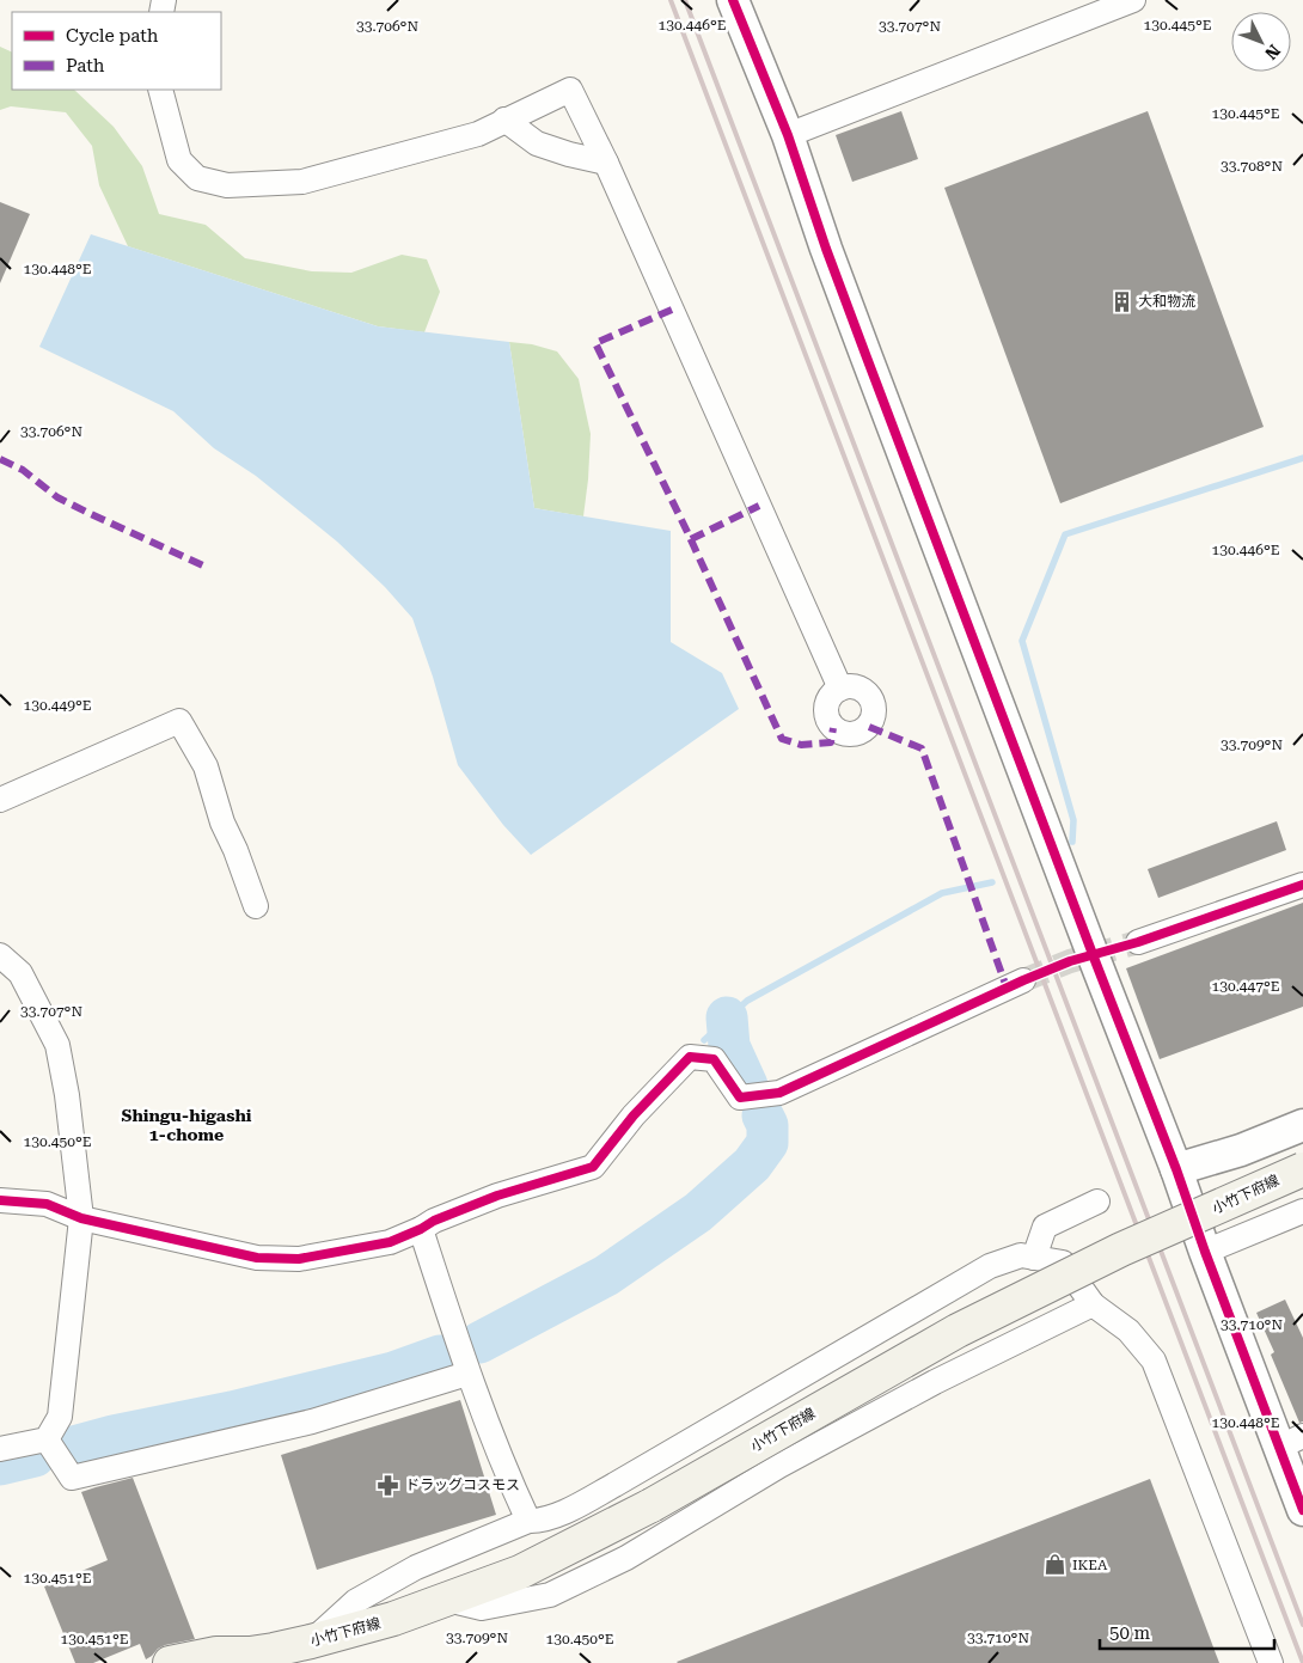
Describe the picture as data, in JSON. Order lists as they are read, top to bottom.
{
  "streets": {
    "main road": ["小竹下府線"]
  },
  "districts": ["Shingu-higashi 1-chome"],
  "places": {
    "building": ["大和物流"],
    "pharmacy": ["ドラッグコスモス"],
    "shop": ["IKEA"]
  },
  "legend": ["Cycle path", "Path"],
  "scale_bar": "50 m",
  "north": "bottom right",
  "coordinates": [
    "130.446°E",
    "130.445°E",
    "33.706°N",
    "33.707°N",
    "33.708°N",
    "130.448°E",
    "130.449°E",
    "33.709°N",
    "130.447°E",
    "130.450°E",
    "33.710°N",
    "130.451°E"
  ]
}
